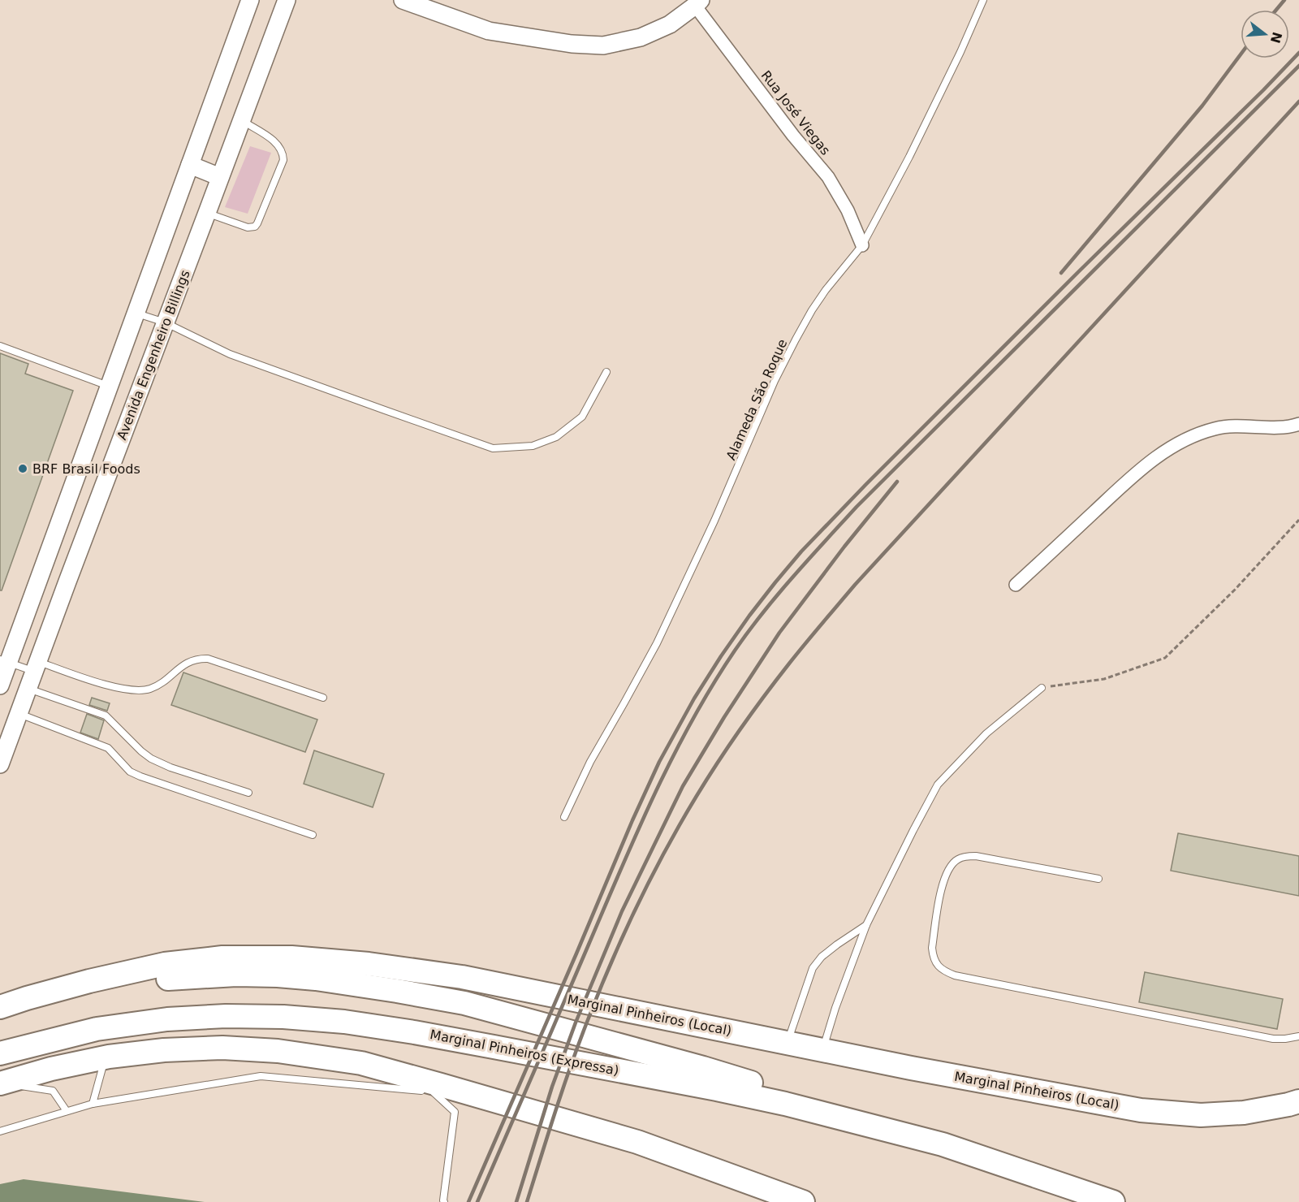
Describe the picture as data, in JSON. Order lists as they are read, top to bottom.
{
  "streets": {
    "highway": ["Marginal Pinheiros (Local)", "Marginal Pinheiros (Expressa)"],
    "street": ["Rua José Viegas", "Avenida Engenheiro Billings"],
    "lane": ["Alameda São Roque"]
  },
  "crossings": [
    ["Rua José Viegas", "Alameda São Roque"]
  ],
  "places": ["BRF Brasil Foods"],
  "north": "right"
}
